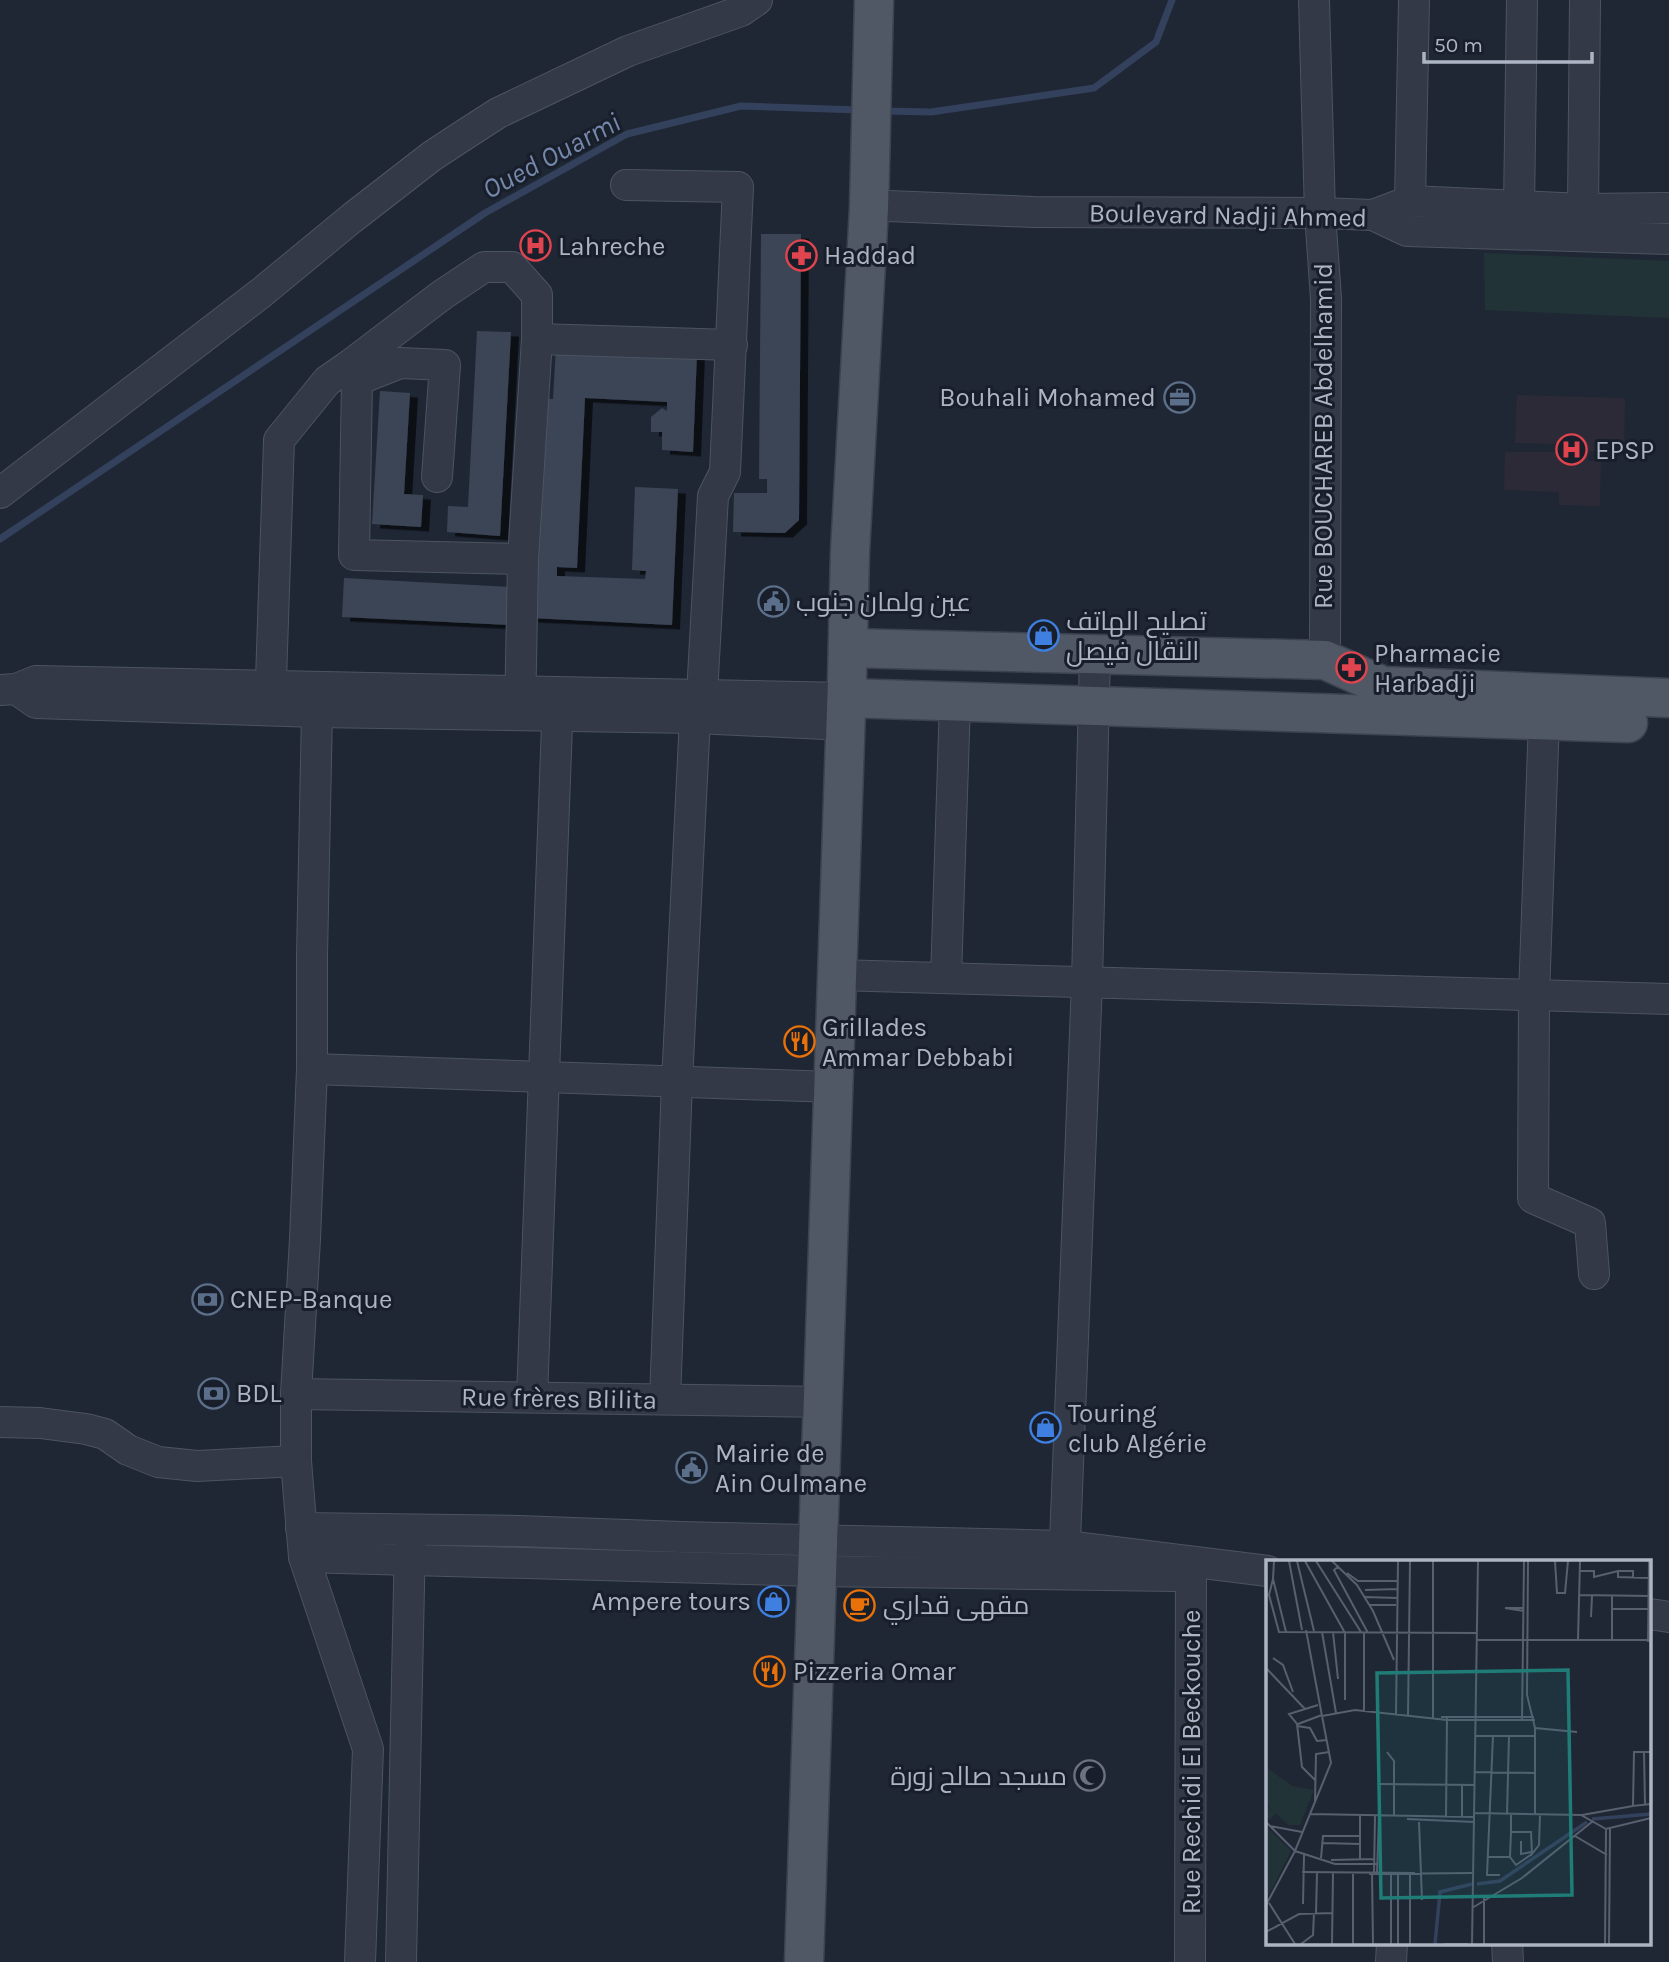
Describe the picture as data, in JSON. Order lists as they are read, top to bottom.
{
  "streets": {
    "street": [
      "Boulevard Nadji Ahmed",
      "Rue BOUCHAREB Abdelhamid",
      "Rue frères Blilita",
      "Rue Rechidi El Beckouche"
    ]
  },
  "crossings": [
    ["Boulevard Nadji Ahmed", "Rue BOUCHAREB Abdelhamid"]
  ],
  "water": ["Oued Ouarmi"],
  "places": {
    "hospital": ["Lahreche", "EPSP"],
    "pharmacy": ["Haddad", "Pharmacie Harbadji"],
    "office": ["Bouhali Mohamed"],
    "public building": ["عين ولمان جنوب", "Mairie de Ain Oulmane"],
    "shop": ["تصليح الهاتف النقال فيصل", "Touring club Algérie", "Ampere tours"],
    "restaurant": ["Grillades Ammar Debbabi", "Pizzeria Omar"],
    "bank": ["CNEP-Banque", "BDL"],
    "cafe": ["مقهى قداري"],
    "mosque": ["مسجد صالح زورة"]
  },
  "scale_bar": "50 m"
}
